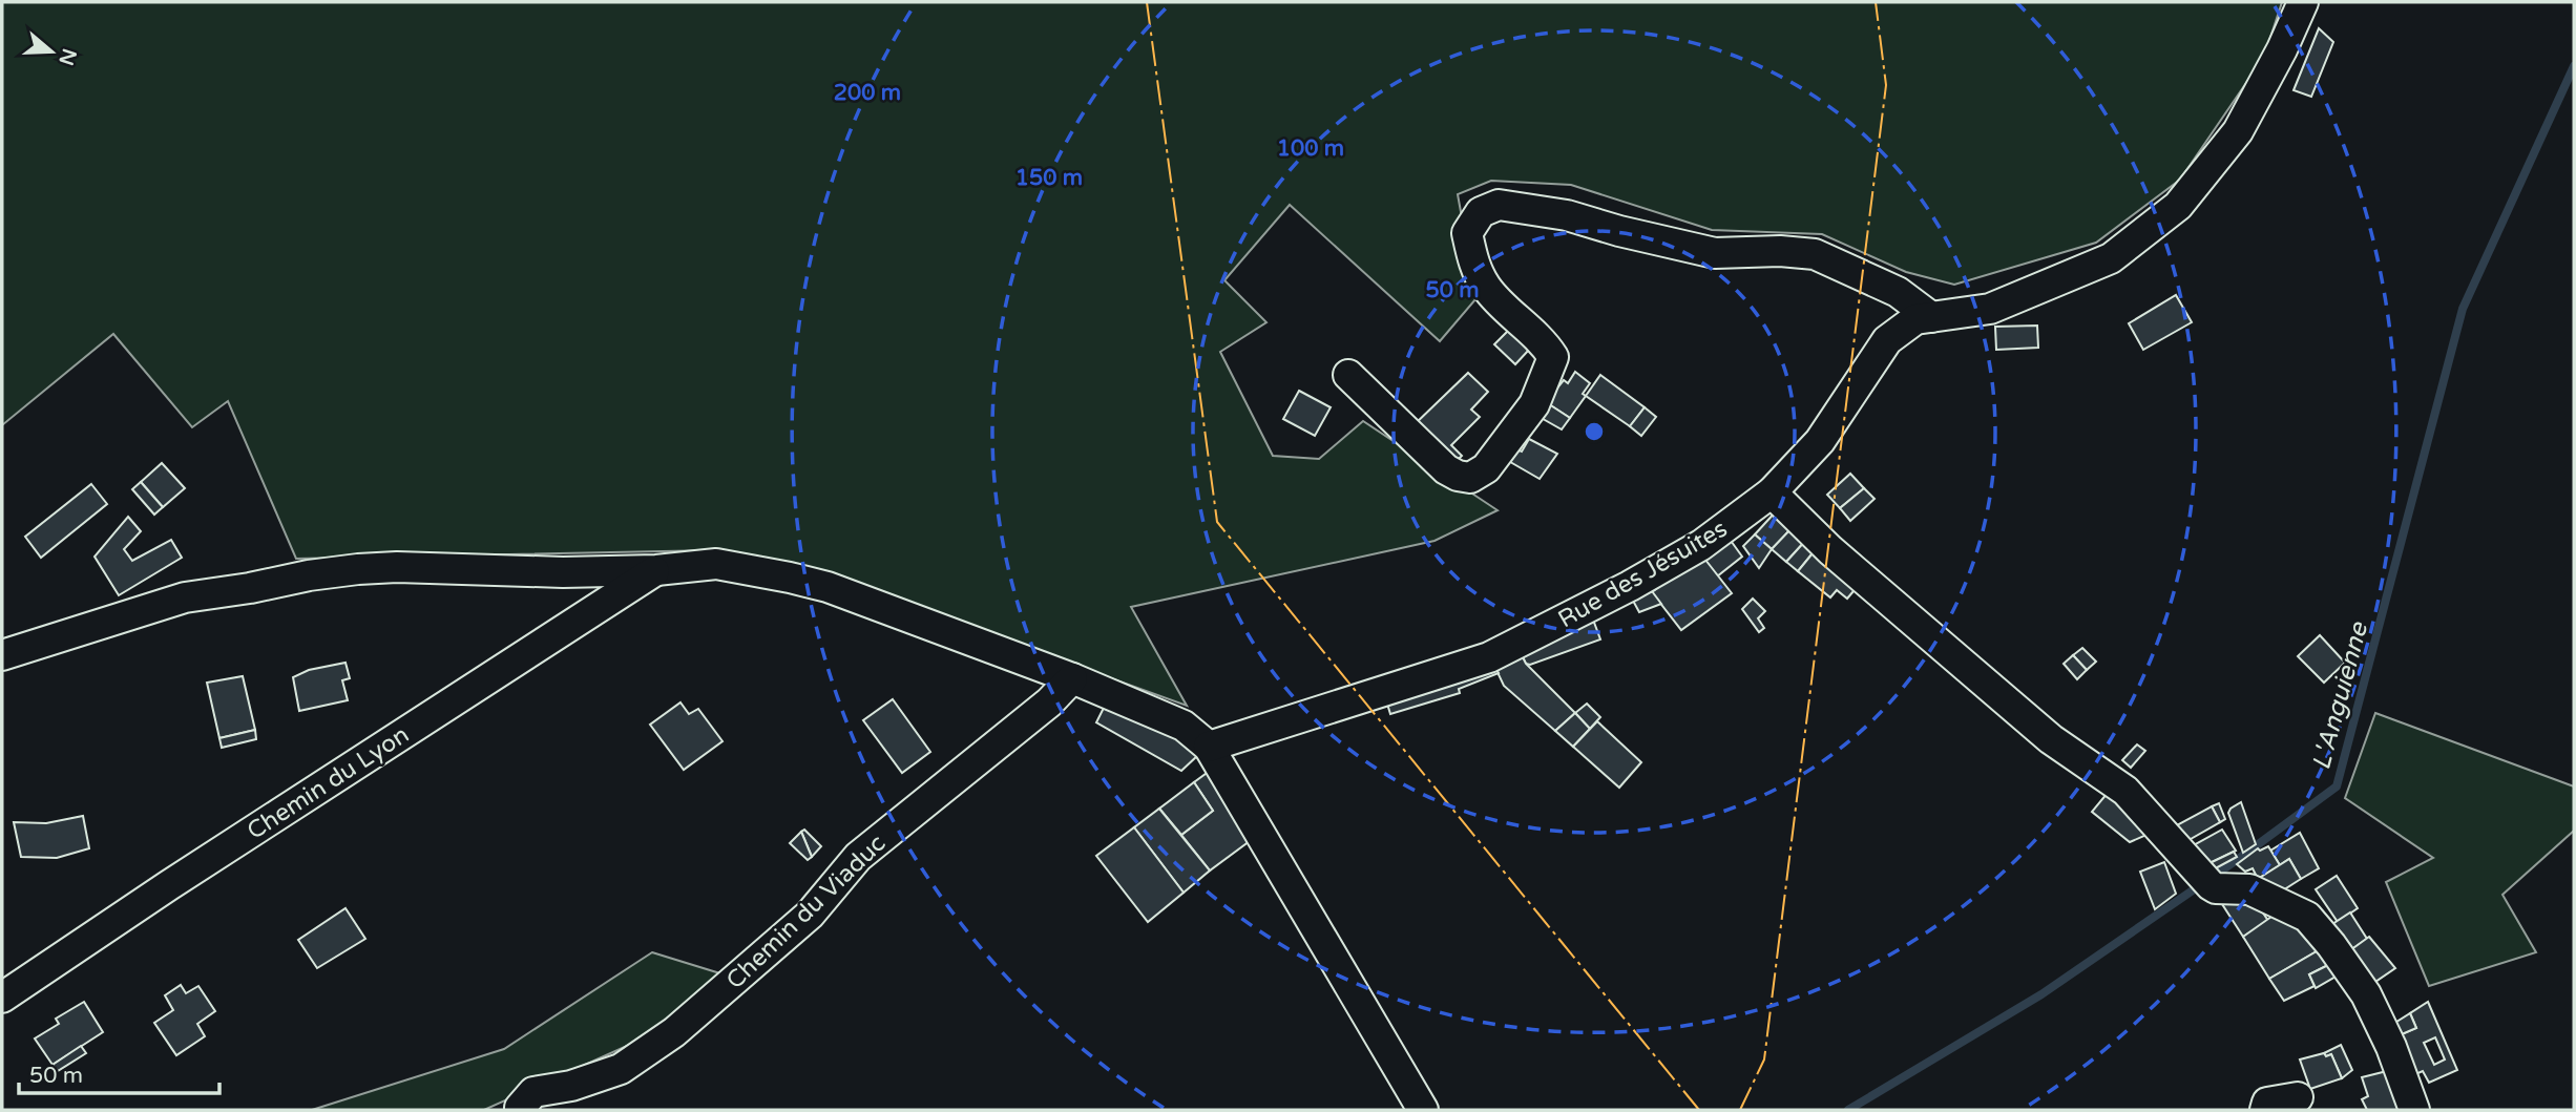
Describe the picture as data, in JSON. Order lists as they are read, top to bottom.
{
  "streets": {
    "street": ["Rue des Jésuites", "Chemin du Lyon", "Chemin du Viaduc"]
  },
  "water": ["L'Anguienne"],
  "scale_bar": "50 m",
  "north": "right",
  "rings": [
    "200 m",
    "100 m",
    "150 m",
    "50 m"
  ]
}
